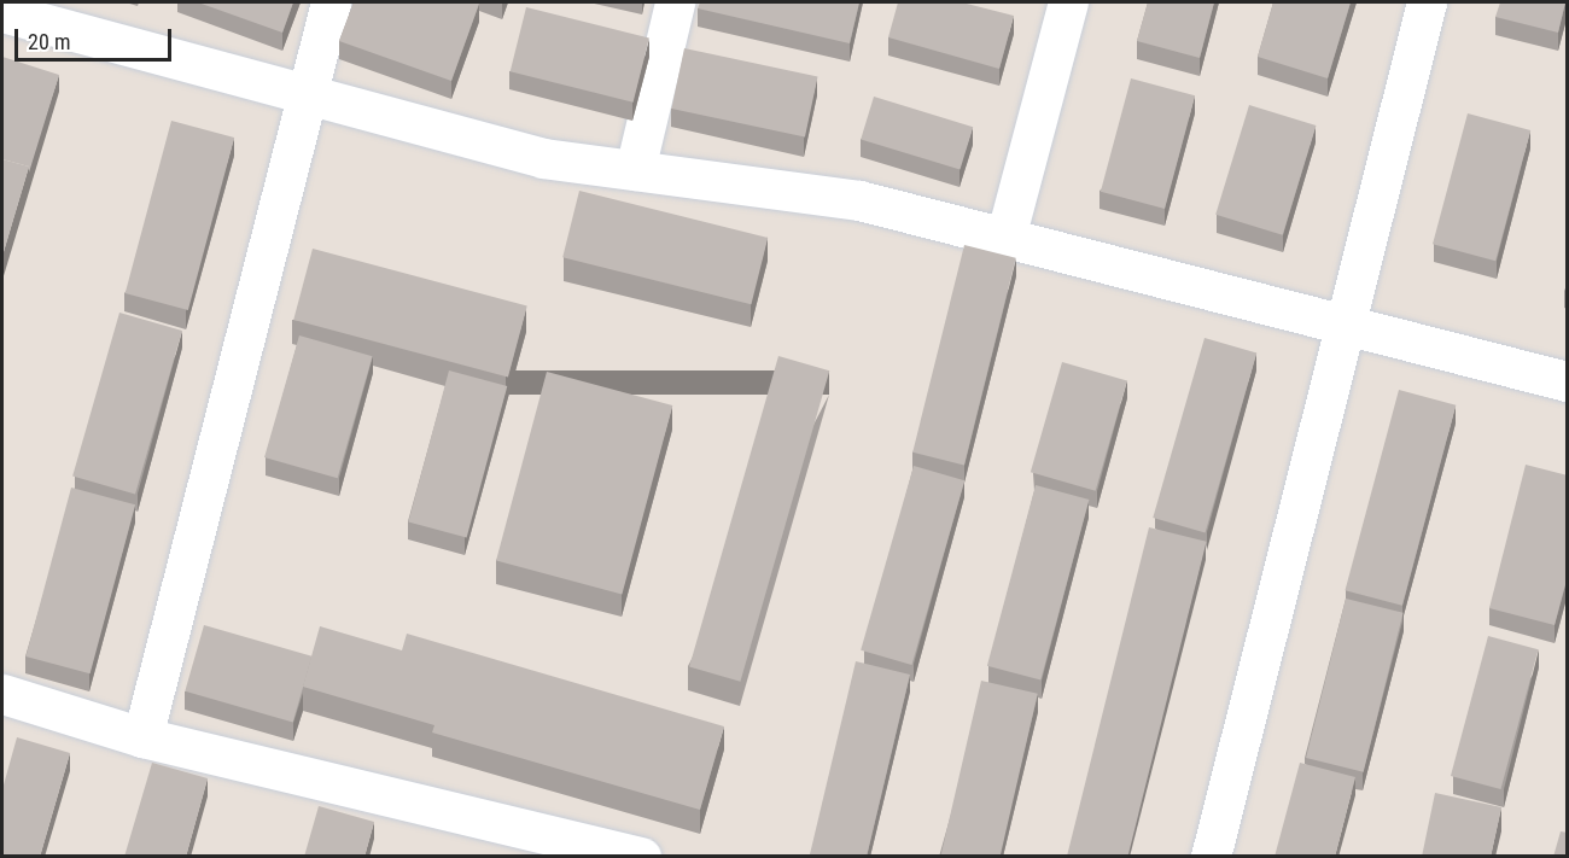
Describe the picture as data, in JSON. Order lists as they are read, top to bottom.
{
  "scale_bar": "20 m"
}
